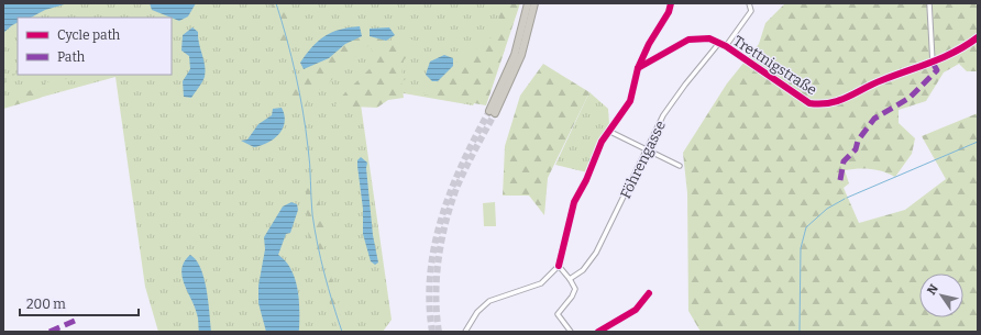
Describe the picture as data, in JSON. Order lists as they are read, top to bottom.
{
  "streets": {
    "street": ["Trettnigstraße", "Föhrengasse"]
  },
  "crossings": [
    ["Trettnigstraße", "Föhrengasse"]
  ],
  "legend": ["Cycle path", "Path"],
  "scale_bar": "200 m",
  "north": "top left"
}
